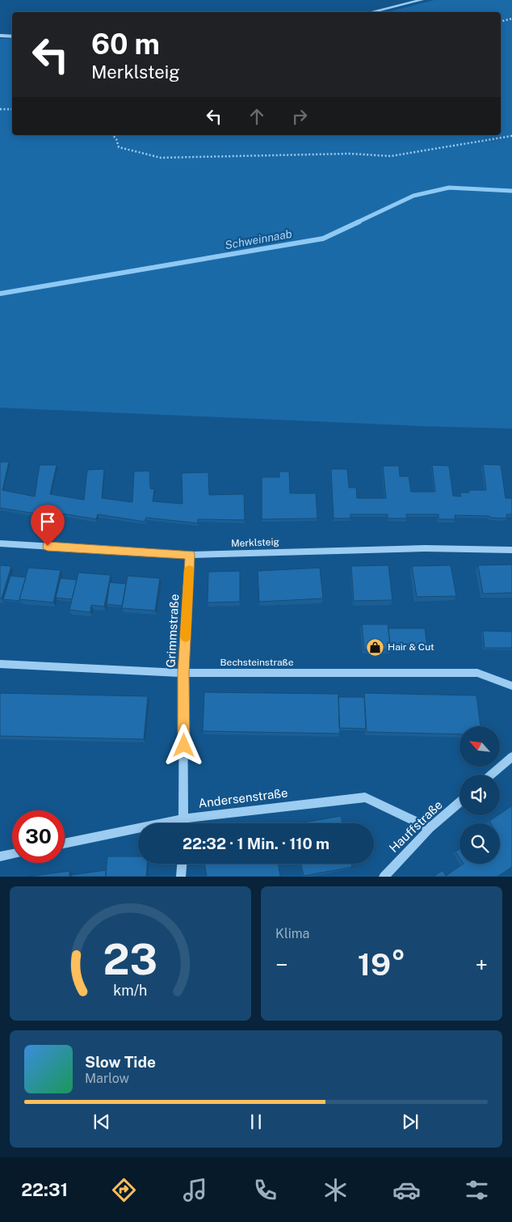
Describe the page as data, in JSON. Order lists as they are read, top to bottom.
{
  "streets": {
    "street": [
      "Merklsteig",
      "Grimmstraße",
      "Bechsteinstraße",
      "Andersenstraße",
      "Hauffstraße"
    ]
  },
  "crossings": [
    ["Merklsteig", "Grimmstraße"],
    ["Grimmstraße", "Bechsteinstraße"],
    ["Grimmstraße", "Andersenstraße"],
    ["Andersenstraße", "Hauffstraße"]
  ],
  "water": ["Schweinnaab"],
  "places": {
    "shop": ["Hair & Cut"]
  },
  "north": "top left",
  "page": {
    "turn": ["60 m", "Merklsteig"],
    "limit": "30",
    "trip": "22:32 · 1 Min. · 110 m",
    "tile": "Klima",
    "heat": ["−", "19°", "+"],
    "song": ["Slow Tide", "Marlow"],
    "tabs": "22:31",
    "gauge": ["23", "km/h"]
  }
}
